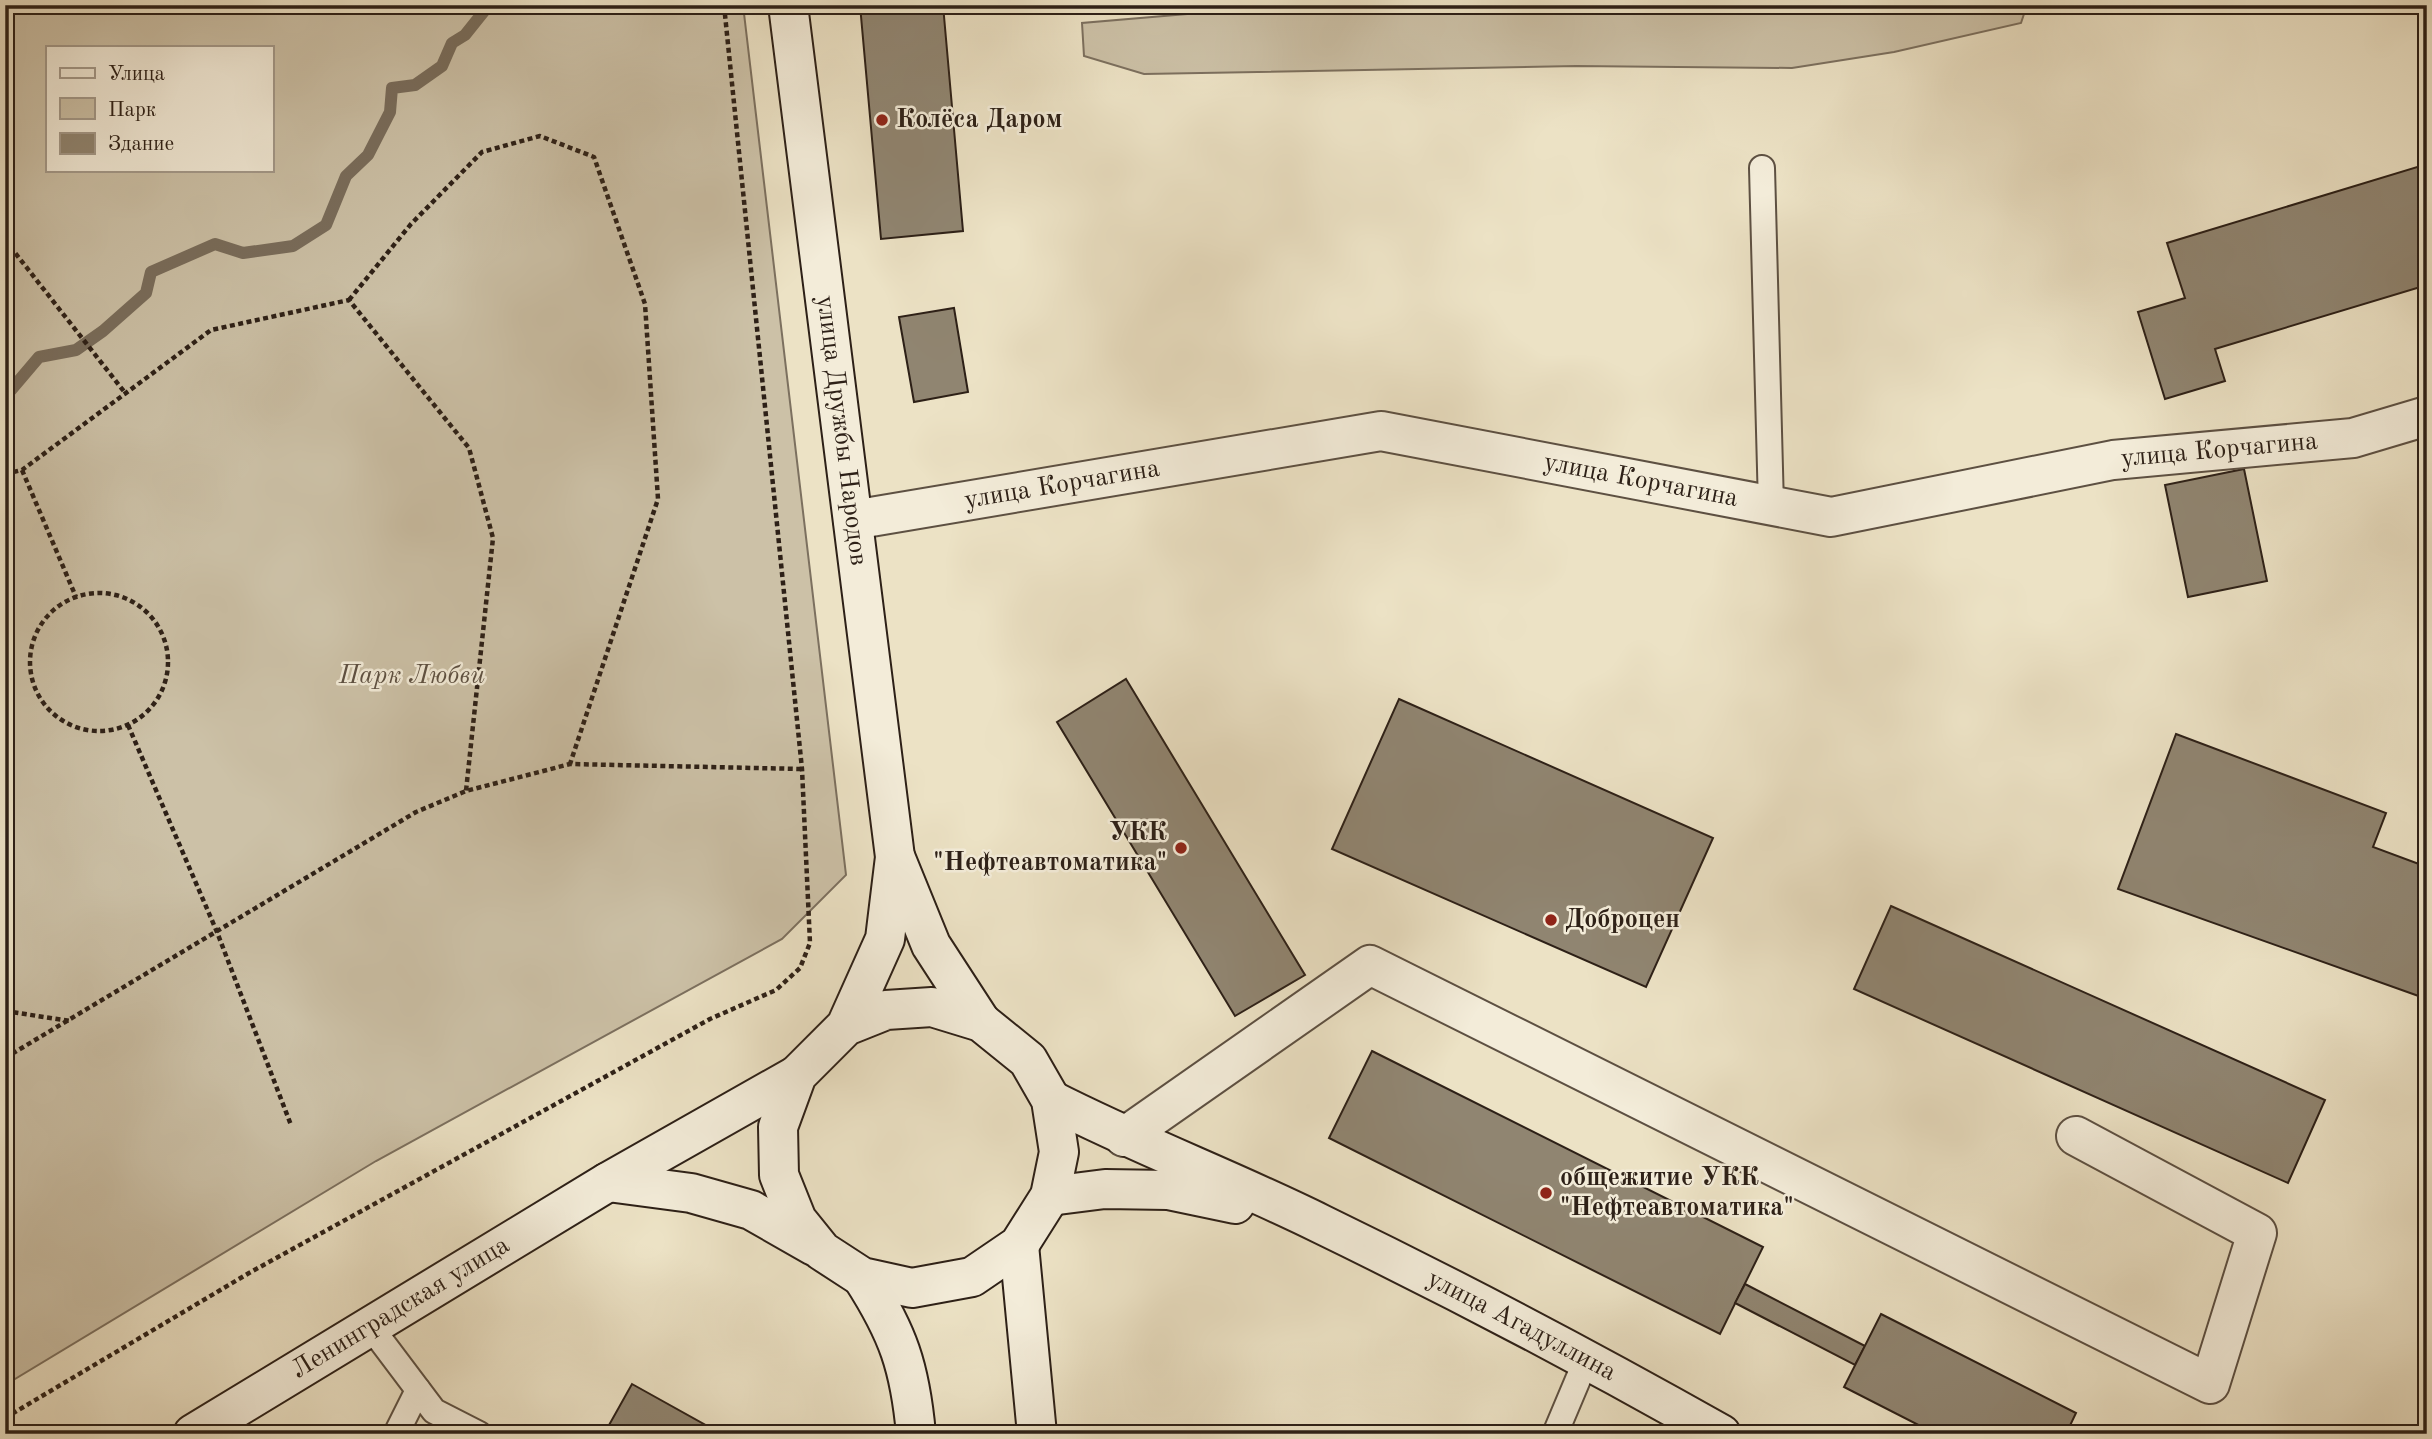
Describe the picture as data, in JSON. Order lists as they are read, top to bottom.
{
  "streets": {
    "main road": [
      "улица Дружбы Народов",
      "улица Корчагина",
      "Ленинградская улица",
      "улица Агадуллина"
    ]
  },
  "crossings": [
    ["улица Дружбы Народов", "улица Корчагина"]
  ],
  "parks": ["Парк Любви"],
  "places": [
    "Колёса Даром",
    "УКК \"Нефтеавтоматика\"",
    "Доброцен",
    "общежитие УКК \"Нефтеавтоматика\""
  ],
  "legend": ["Улица", "Парк", "Здание"]
}
